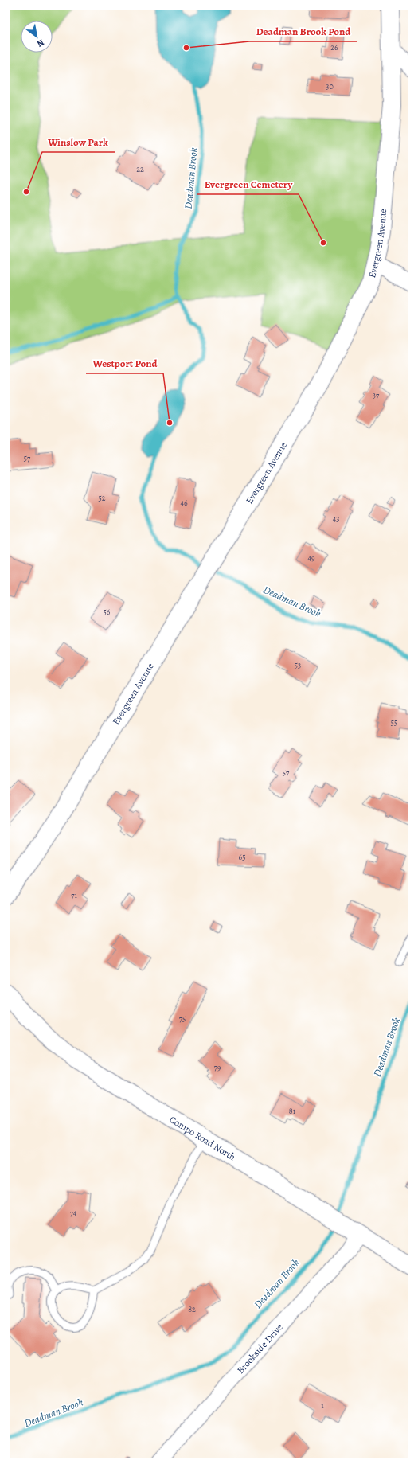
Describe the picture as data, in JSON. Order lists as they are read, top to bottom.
{
  "streets": {
    "main road": ["Evergreen Avenue", "Compo Road North"],
    "street": ["Brookside Drive"]
  },
  "crossings": [
    ["Compo Road North", "Brookside Drive"]
  ],
  "water": ["Deadman Brook"],
  "places": [
    "Deadman Brook Pond",
    "Winslow Park",
    "Evergreen Cemetery",
    "Westport Pond"
  ],
  "house_numbers": [
    "26",
    "30",
    "22",
    "37",
    "57",
    "52",
    "46",
    "43",
    "49",
    "56",
    "53",
    "55",
    "57",
    "65",
    "71",
    "75",
    "79",
    "81",
    "74",
    "82",
    "1"
  ],
  "north": "bottom right"
}
